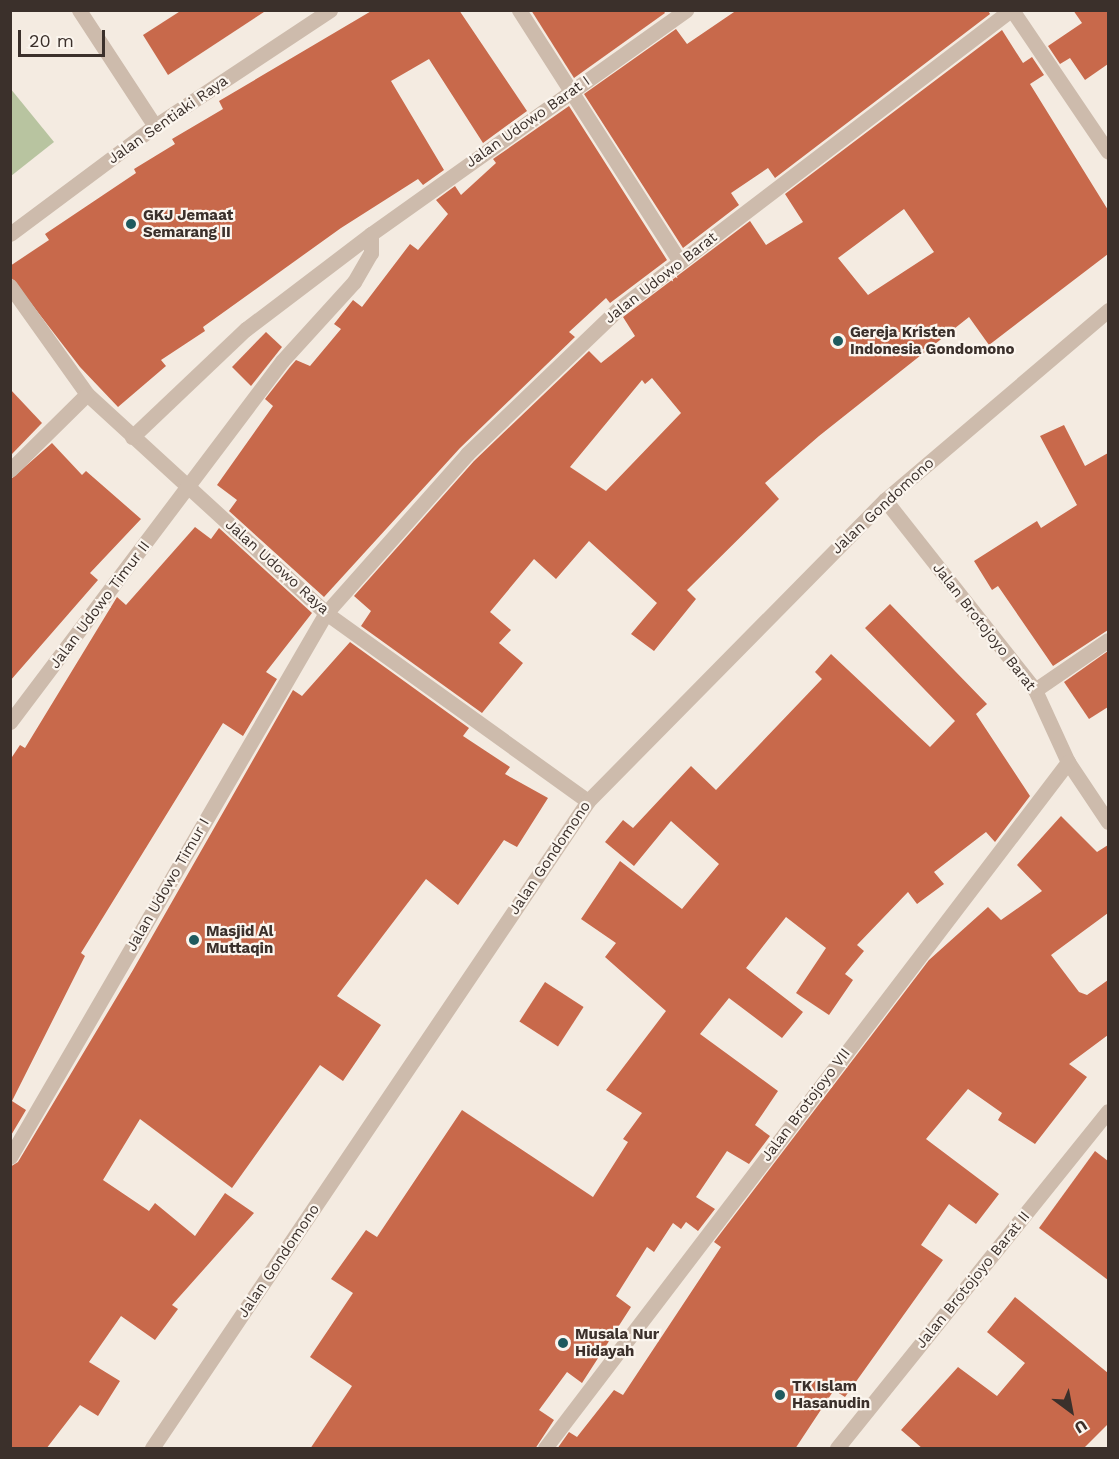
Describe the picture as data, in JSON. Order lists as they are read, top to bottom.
{
  "streets": {
    "street": [
      "Jalan Sentiaki Raya",
      "Jalan Udowo Barat I",
      "Jalan Udowo Barat",
      "Jalan Gondomono",
      "Jalan Udowo Raya",
      "Jalan Udowo Timur II",
      "Jalan Brotojoyo Barat",
      "Jalan Udowo Timur I",
      "Jalan Brotojoyo VII",
      "Jalan Brotojoyo Barat II"
    ]
  },
  "crossings": [
    ["Jalan Udowo Barat I", "Jalan Udowo Raya"],
    ["Jalan Udowo Barat", "Jalan Udowo Raya"],
    ["Jalan Udowo Barat", "Jalan Udowo Timur I"],
    ["Jalan Gondomono", "Jalan Udowo Raya"],
    ["Jalan Gondomono", "Jalan Brotojoyo Barat"],
    ["Jalan Udowo Raya", "Jalan Udowo Timur II"],
    ["Jalan Udowo Raya", "Jalan Udowo Timur I"],
    ["Jalan Brotojoyo Barat", "Jalan Brotojoyo VII"]
  ],
  "places": [
    "GKJ Jemaat Semarang II",
    "Gereja Kristen Indonesia Gondomono",
    "Masjid Al Muttaqin",
    "Musala Nur Hidayah",
    "TK Islam Hasanudin"
  ],
  "scale_bar": "20 m",
  "north": "bottom right"
}
